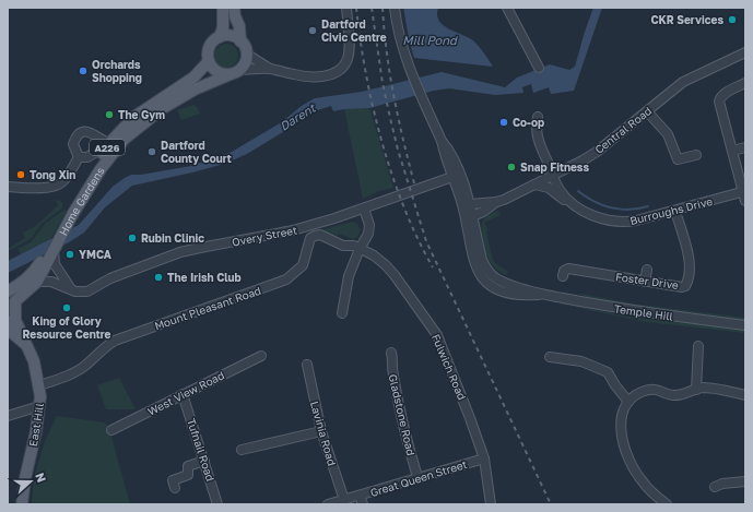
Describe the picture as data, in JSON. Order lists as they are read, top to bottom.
{
  "streets": {
    "main road": ["A226", "Home Gardens", "East Hill"],
    "street": [
      "Central Road",
      "Burroughs Drive",
      "Overy Street",
      "Foster Drive",
      "Mount Pleasant Road",
      "Temple Hill",
      "Fulwich Road",
      "West View Road",
      "Gladstone Road",
      "Lavinia Road",
      "Tufnail Road",
      "Great Queen Street"
    ]
  },
  "crossings": [
    ["Central Road", "Burroughs Drive"],
    ["Central Road", "Temple Hill"],
    ["Home Gardens", "Overy Street"],
    ["Home Gardens", "East Hill"],
    ["Burroughs Drive", "Foster Drive"],
    ["Overy Street", "Temple Hill"],
    ["Mount Pleasant Road", "Fulwich Road"],
    ["Mount Pleasant Road", "East Hill"],
    ["Fulwich Road", "Great Queen Street"],
    ["West View Road", "Tufnail Road"],
    ["Gladstone Road", "Great Queen Street"],
    ["Lavinia Road", "Great Queen Street"]
  ],
  "water": ["Mill Pond", "Darent"],
  "places": [
    "CKR Services",
    "Dartford Civic Centre",
    "Orchards Shopping",
    "The Gym",
    "Co-op",
    "Dartford County Court",
    "Snap Fitness",
    "Tong Xin",
    "Rubin Clinic",
    "YMCA",
    "The Irish Club",
    "King of Glory Resource Centre"
  ],
  "north": "right"
}
